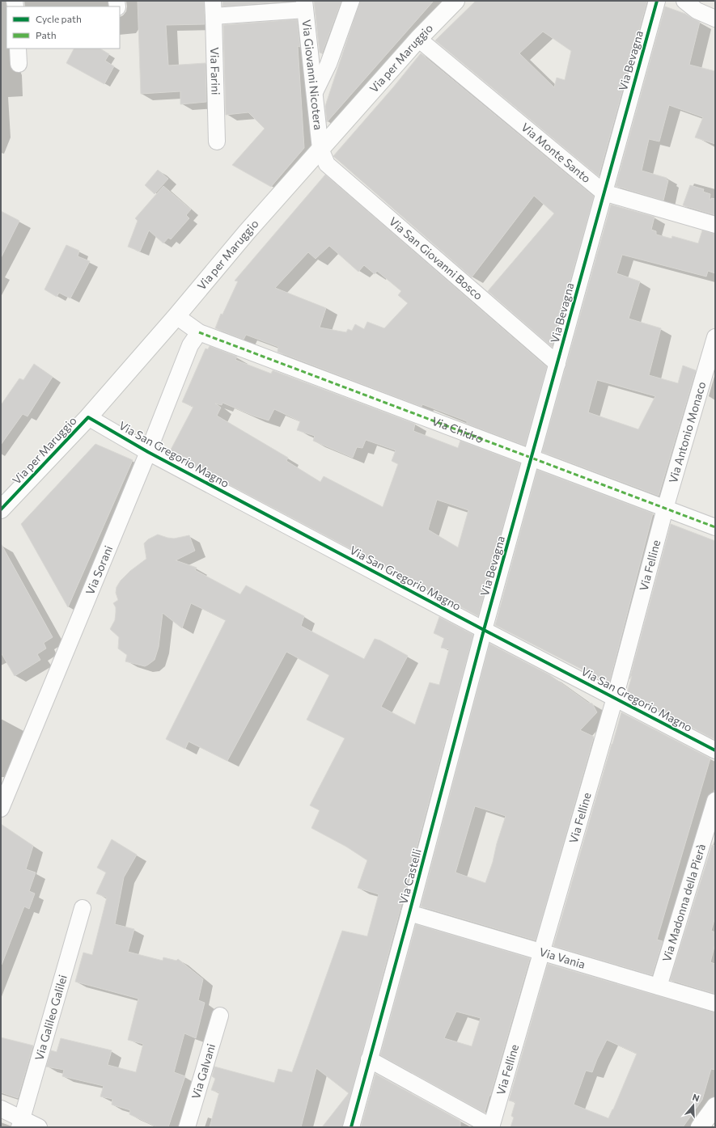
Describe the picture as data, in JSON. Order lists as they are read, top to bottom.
{
  "streets": {
    "street": [
      "Via per Maruggio",
      "Via Bevagna",
      "Via Farini",
      "Via Giovanni Nicotera",
      "Via Monte Santo",
      "Via San Giovanni Bosco",
      "Via Chidro",
      "Via Antonio Monaco",
      "Via San Gregorio Magno",
      "Via Felline",
      "Via Sorani",
      "Via Castelli",
      "Via Madonna della Pierà",
      "Via Vania",
      "Via Galileo Galilei",
      "Via Galvani"
    ]
  },
  "crossings": [
    ["Via per Maruggio", "Via Giovanni Nicotera"],
    ["Via per Maruggio", "Via Monte Santo"],
    ["Via per Maruggio", "Via San Giovanni Bosco"],
    ["Via per Maruggio", "Via Chidro"],
    ["Via per Maruggio", "Via San Gregorio Magno"],
    ["Via Bevagna", "Via Monte Santo"],
    ["Via Bevagna", "Via San Giovanni Bosco"],
    ["Via Bevagna", "Via Chidro"],
    ["Via Bevagna", "Via San Gregorio Magno"],
    ["Via Bevagna", "Via Castelli"],
    ["Via Giovanni Nicotera", "Via San Giovanni Bosco"],
    ["Via Chidro", "Via Antonio Monaco"],
    ["Via Chidro", "Via Felline"],
    ["Via Chidro", "Via Sorani"],
    ["Via Antonio Monaco", "Via Felline"],
    ["Via San Gregorio Magno", "Via Felline"],
    ["Via San Gregorio Magno", "Via Sorani"],
    ["Via San Gregorio Magno", "Via Castelli"],
    ["Via Felline", "Via Vania"],
    ["Via Castelli", "Via Vania"],
    ["Via Madonna della Pierà", "Via Vania"]
  ],
  "legend": ["Cycle path", "Path"],
  "north": "top"
}
